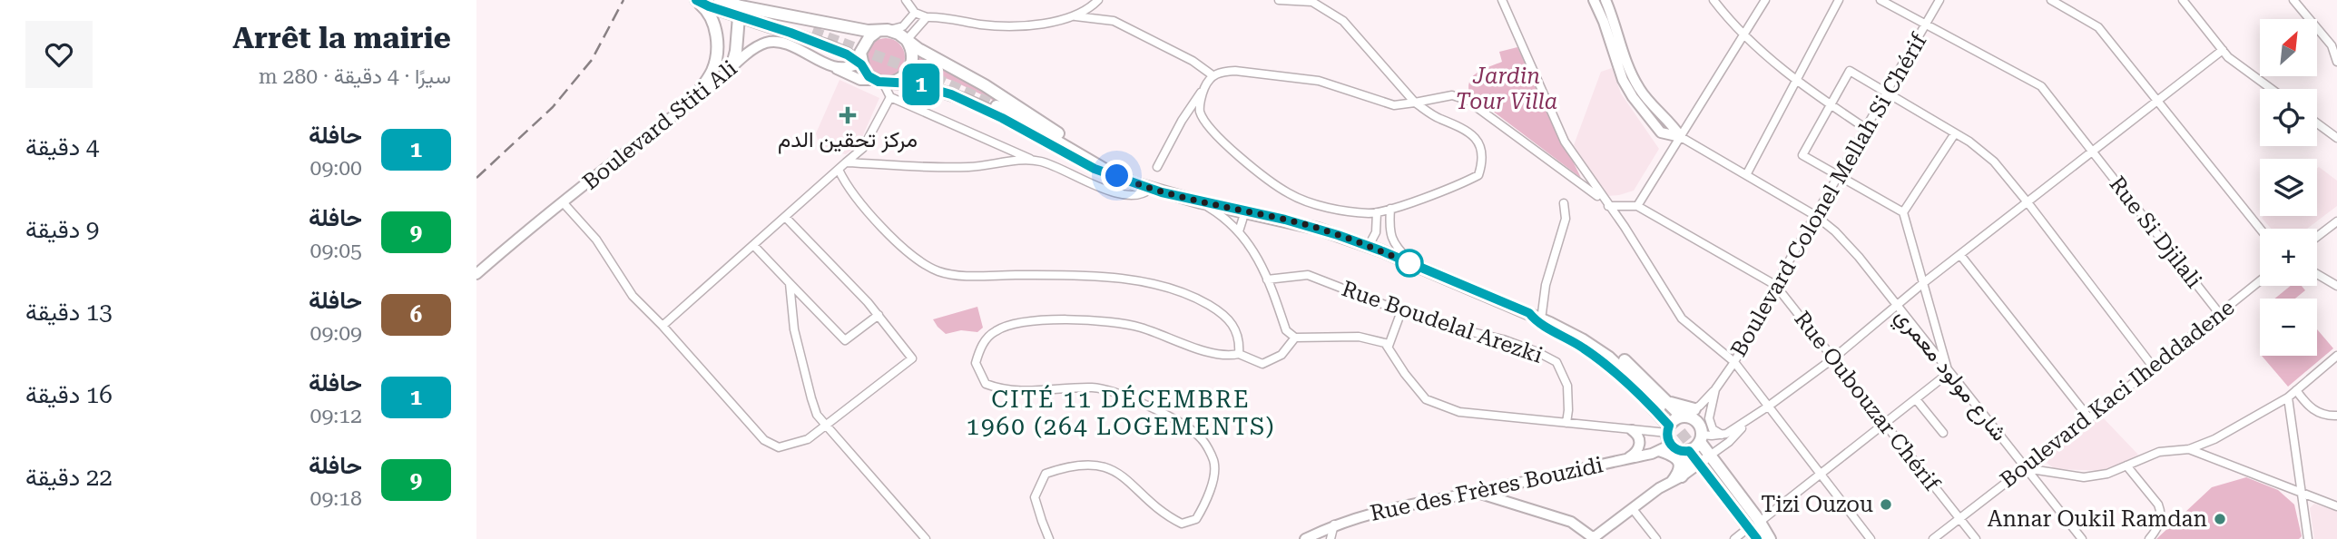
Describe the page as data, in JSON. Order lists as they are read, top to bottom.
{
  "streets": {
    "main road": ["Boulevard Stiti Ali", "Rue des Frères Bouzidi"],
    "street": [
      "Boulevard Colonel Mellah Si Chérif",
      "Rue Si Djilali",
      "Rue Boudelal Arezki",
      "شارع مولود معمري",
      "Boulevard Kaci Iheddadene",
      "Rue Oubouzar Chérif"
    ]
  },
  "crossings": [
    ["Boulevard Colonel Mellah Si Chérif", "Rue Si Djilali"],
    ["Boulevard Colonel Mellah Si Chérif", "شارع مولود معمري"],
    ["Boulevard Colonel Mellah Si Chérif", "Rue Oubouzar Chérif"],
    ["Boulevard Colonel Mellah Si Chérif", "Rue des Frères Bouzidi"],
    ["Rue Si Djilali", "Boulevard Kaci Iheddadene"],
    ["شارع مولود معمري", "Boulevard Kaci Iheddadene"],
    ["Boulevard Kaci Iheddadene", "Rue Oubouzar Chérif"]
  ],
  "districts": ["CITÉ 11 DÉCEMBRE 1960 (264 LOGEMENTS)"],
  "parks": ["Jardin Tour Villa"],
  "places": {
    "health": ["مركز تحقين الدم"],
    "other": ["Tizi Ouzou", "Annar Oukil Ramdan"]
  },
  "lines": ["bus line 1"],
  "north": "top right",
  "page": {
    "on_map": "1",
    "heading": ["Arrêt la mairie", "سيرًا · 4 دقيقة · 280 m"],
    "map_buttons": ["+", "−"],
    "list": [
      {
        "mark": "1",
        "name": "حافلة",
        "note": "09:00",
        "value": "4 دقيقة"
      },
      {
        "mark": "9",
        "name": "حافلة",
        "note": "09:05",
        "value": "9 دقيقة"
      },
      {
        "mark": "6",
        "name": "حافلة",
        "note": "09:09",
        "value": "13 دقيقة"
      },
      {
        "mark": "1",
        "name": "حافلة",
        "note": "09:12",
        "value": "16 دقيقة"
      },
      {
        "mark": "9",
        "name": "حافلة",
        "note": "09:18",
        "value": "22 دقيقة"
      }
    ]
  }
}
